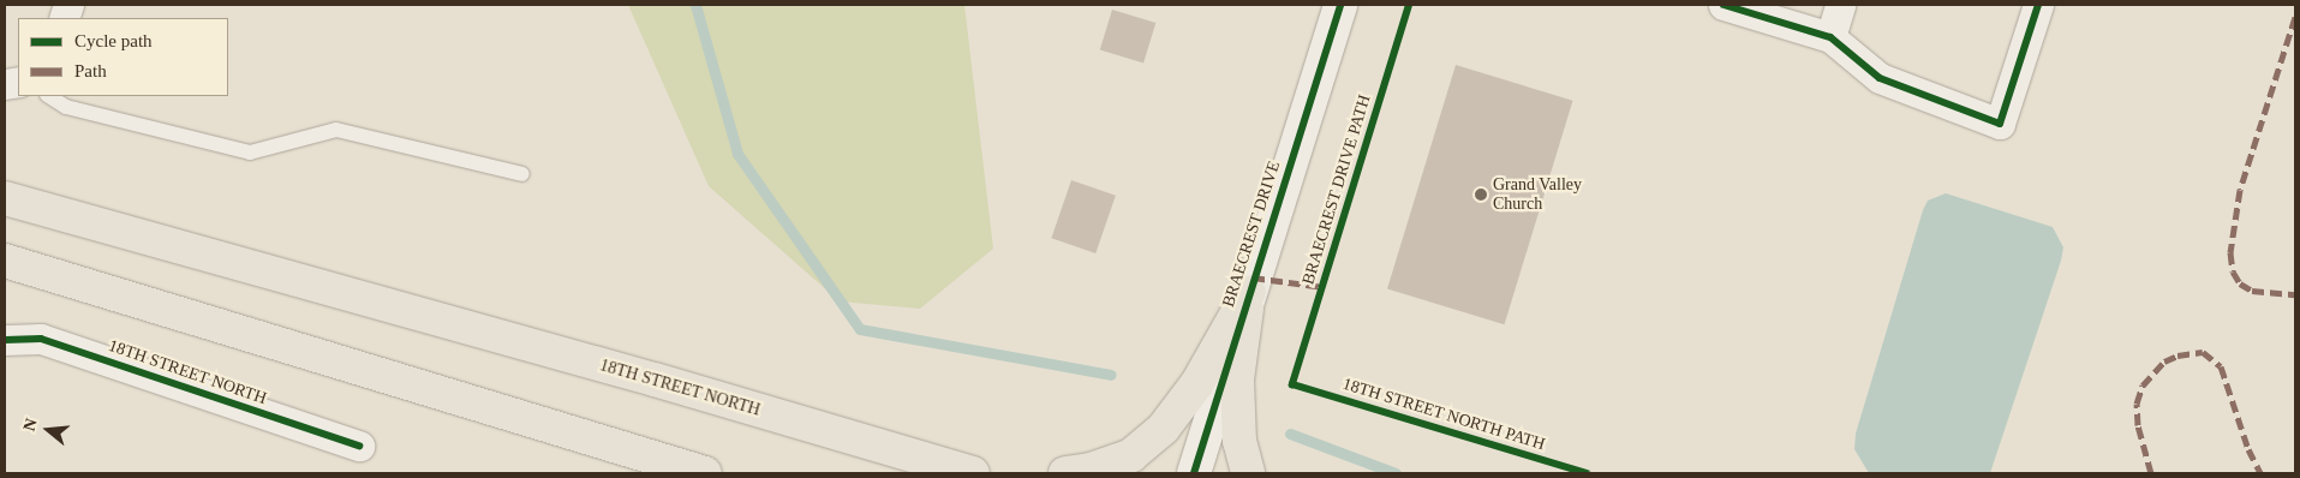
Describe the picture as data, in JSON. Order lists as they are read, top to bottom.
{
  "streets": {
    "main road": ["18TH STREET NORTH"],
    "street": ["BRAECREST DRIVE"],
    "cycle path": ["BRAECREST DRIVE PATH"]
  },
  "places": ["Grand Valley Church"],
  "legend": ["Cycle path", "Path"],
  "north": "left"
}
